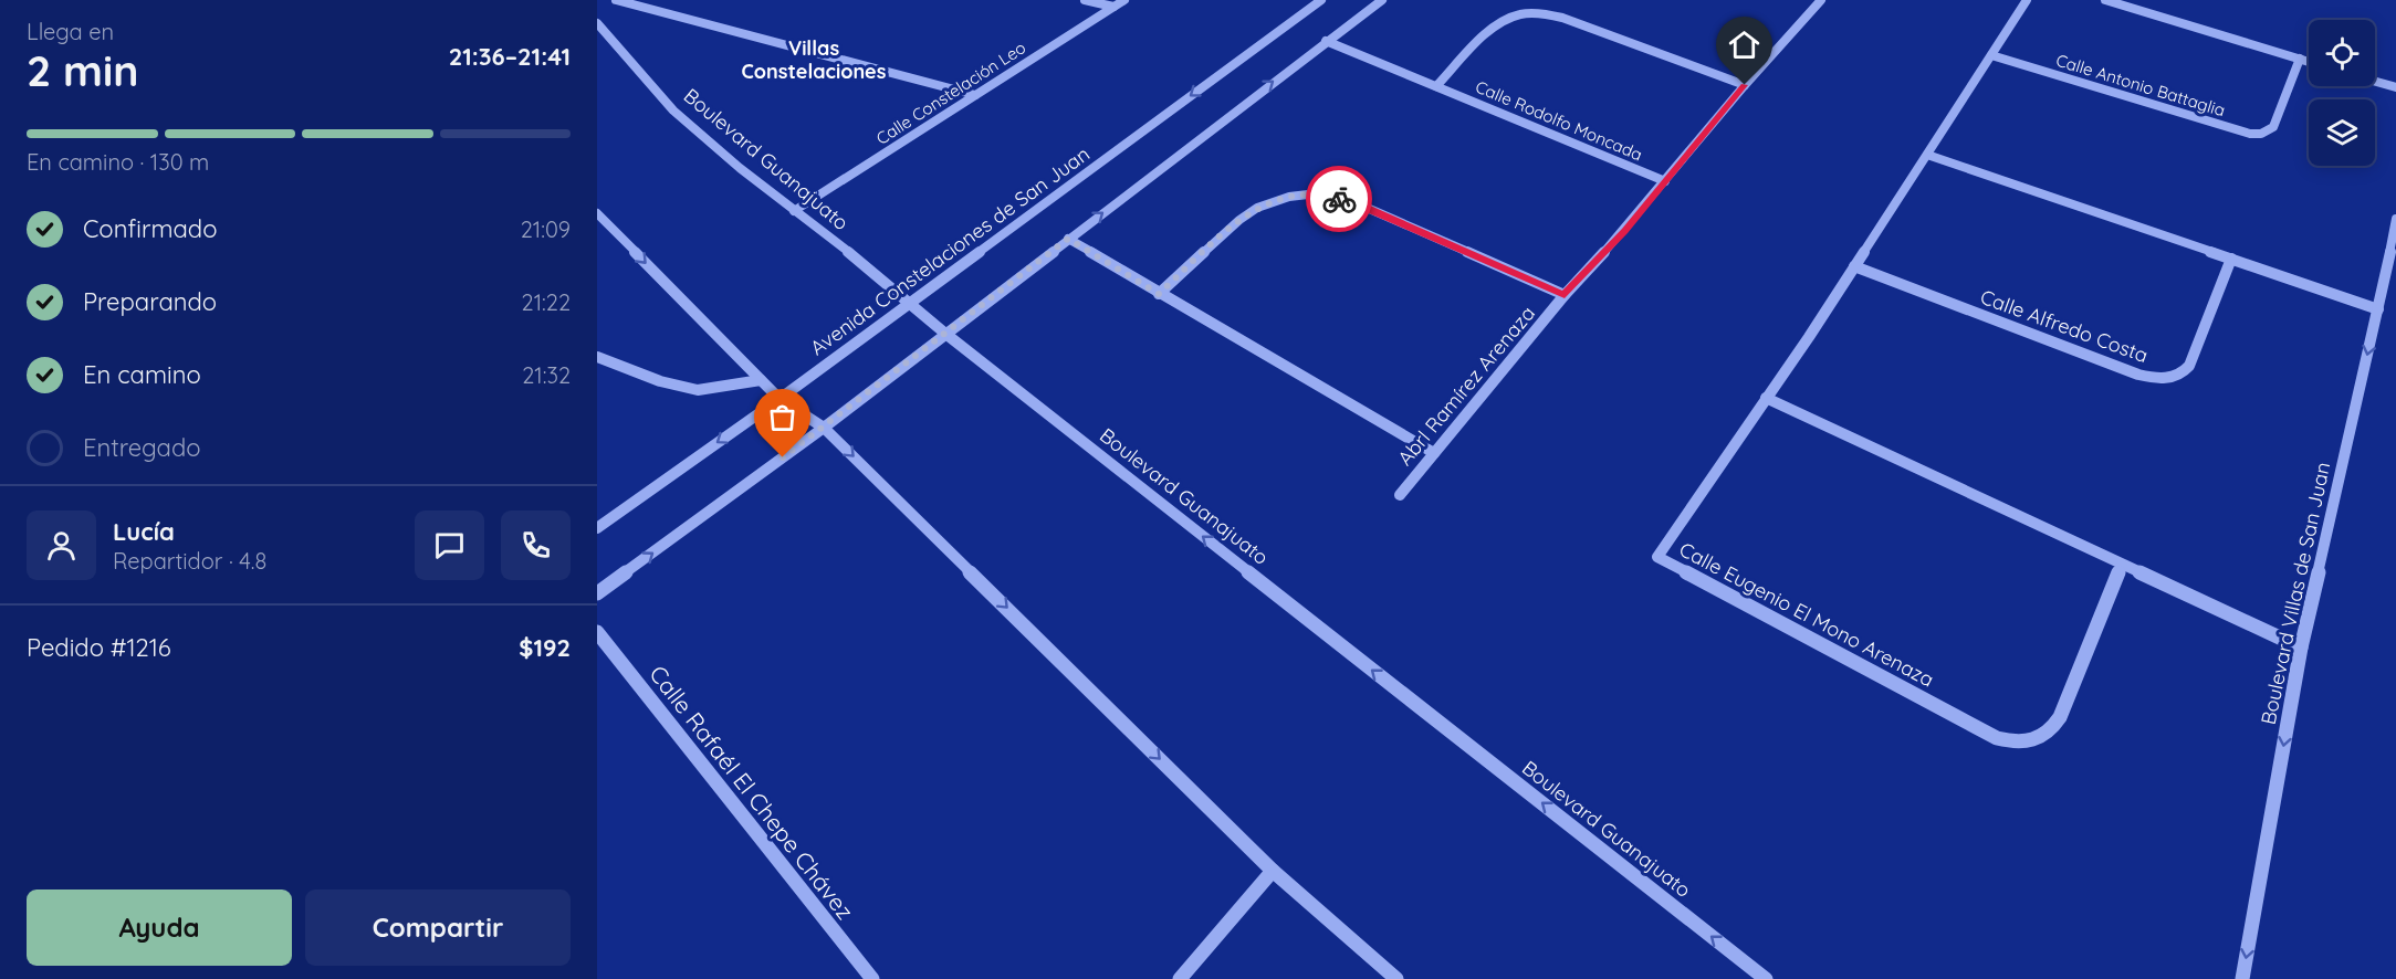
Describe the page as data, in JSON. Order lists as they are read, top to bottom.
{
  "streets": {
    "street": [
      "Calle Antonio Battaglia",
      "Calle Constelación Leo",
      "Calle Rodolfo Moncada",
      "Boulevard Guanajuato",
      "Avenida Constelaciones de San Juan",
      "Calle Alfredo Costa",
      "Abrl Ramírez Arenaza",
      "Boulevard Villas de San Juan",
      "Calle Eugenio El Mono Arenaza",
      "Calle Rafaél El Chepe Chávez"
    ]
  },
  "crossings": [
    ["Calle Constelación Leo", "Boulevard Guanajuato"],
    ["Calle Rodolfo Moncada", "Abrl Ramírez Arenaza"],
    ["Boulevard Guanajuato", "Avenida Constelaciones de San Juan"]
  ],
  "one_way": ["Boulevard Guanajuato", "Boulevard Villas de San Juan"],
  "districts": ["Villas Constelaciones"],
  "page": {
    "heading": ["2 min", "Llega en", "21:36–21:41"],
    "panel": [
      "Lucía",
      "Repartidor · 4.8",
      "Pedido #1216",
      "$192"
    ],
    "bar": "En camino · 130 m",
    "list": [
      ["Confirmado", "21:09"],
      ["Preparando", "21:22"],
      ["En camino", "21:32"],
      "Entregado"
    ],
    "buttons": ["Ayuda", "Compartir"]
  }
}
